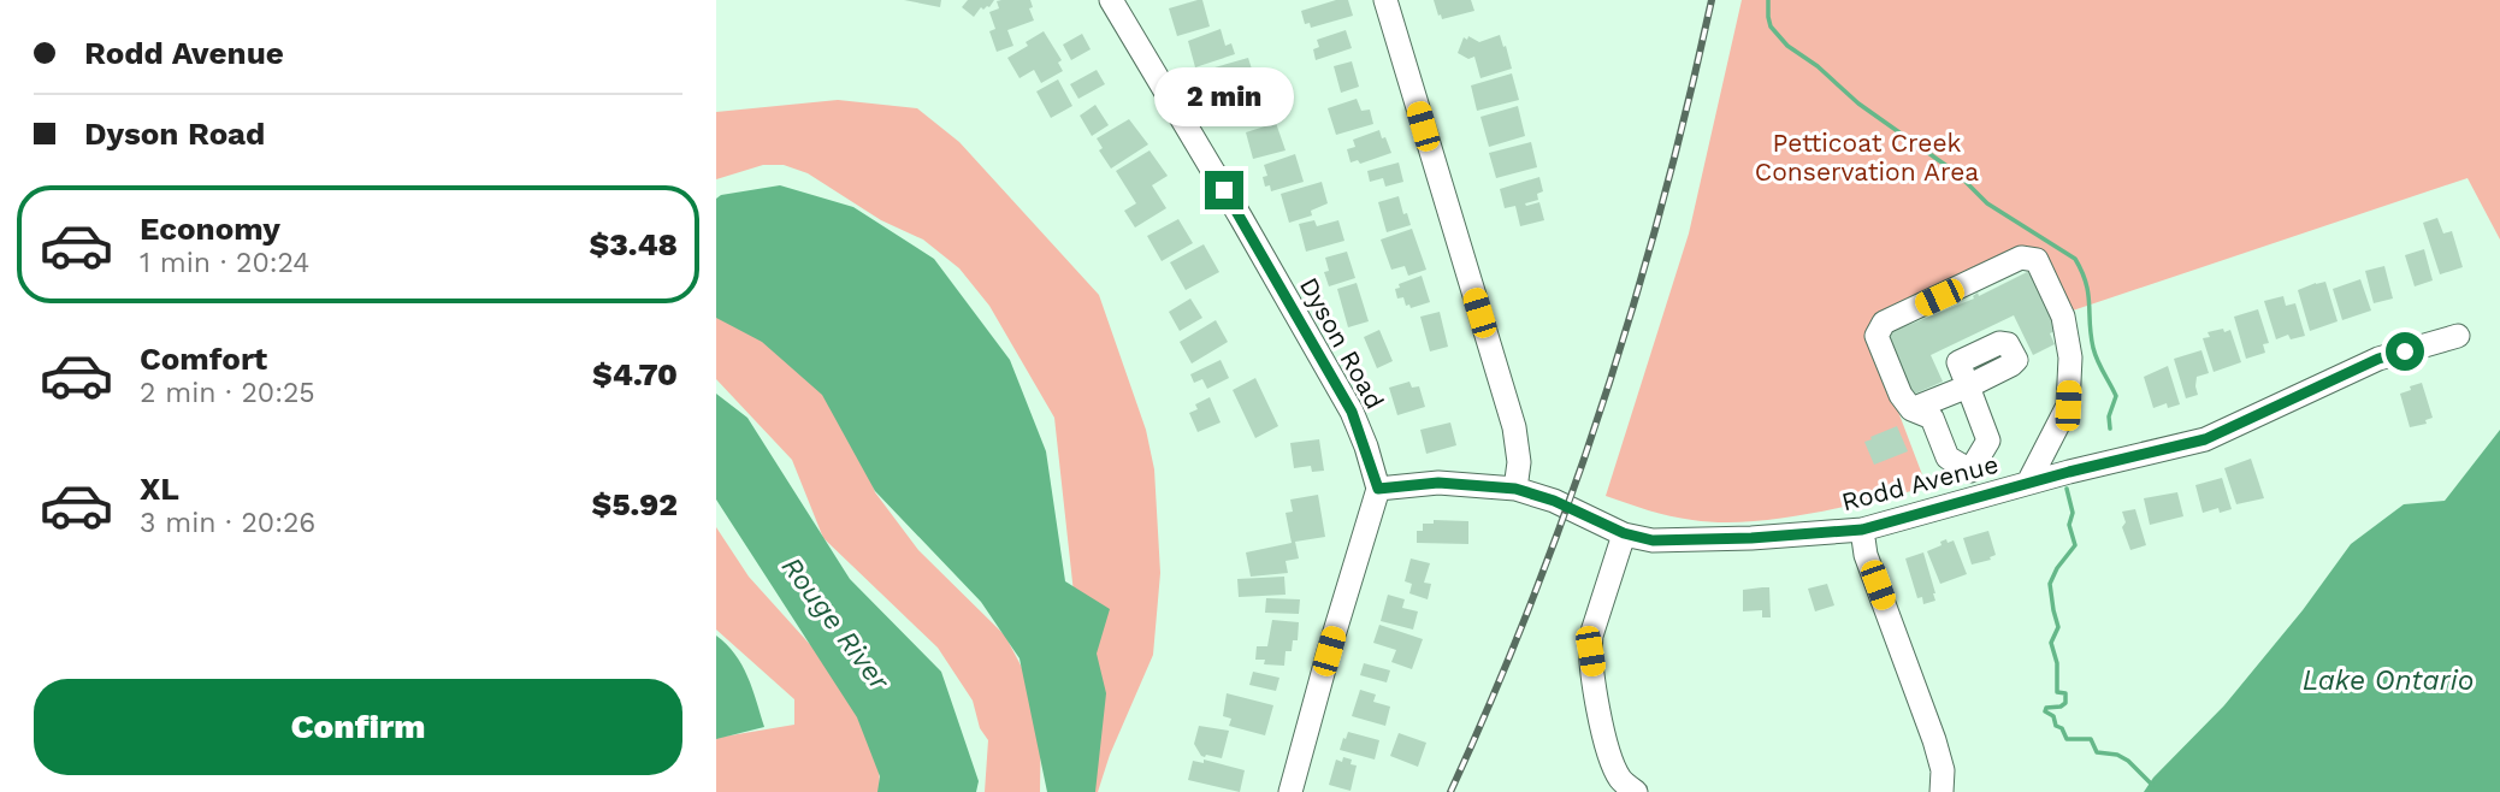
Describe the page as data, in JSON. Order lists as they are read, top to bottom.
{
  "streets": {
    "street": ["Dyson Road", "Rodd Avenue"]
  },
  "crossings": [
    ["Dyson Road", "Rodd Avenue"]
  ],
  "water": ["Rouge River", "Lake Ontario"],
  "parks": ["Petticoat Creek Conservation Area"],
  "page": {
    "banner": ["Rodd Avenue", "Dyson Road"],
    "bubble": "2 min",
    "list": [
      {
        "name": "Economy",
        "note": "1 min · 20:24",
        "value": "$3.48"
      },
      {
        "name": "Comfort",
        "note": "2 min · 20:25",
        "value": "$4.70"
      },
      {
        "name": "XL",
        "note": "3 min · 20:26",
        "value": "$5.92"
      }
    ],
    "buttons": "Confirm"
  }
}
